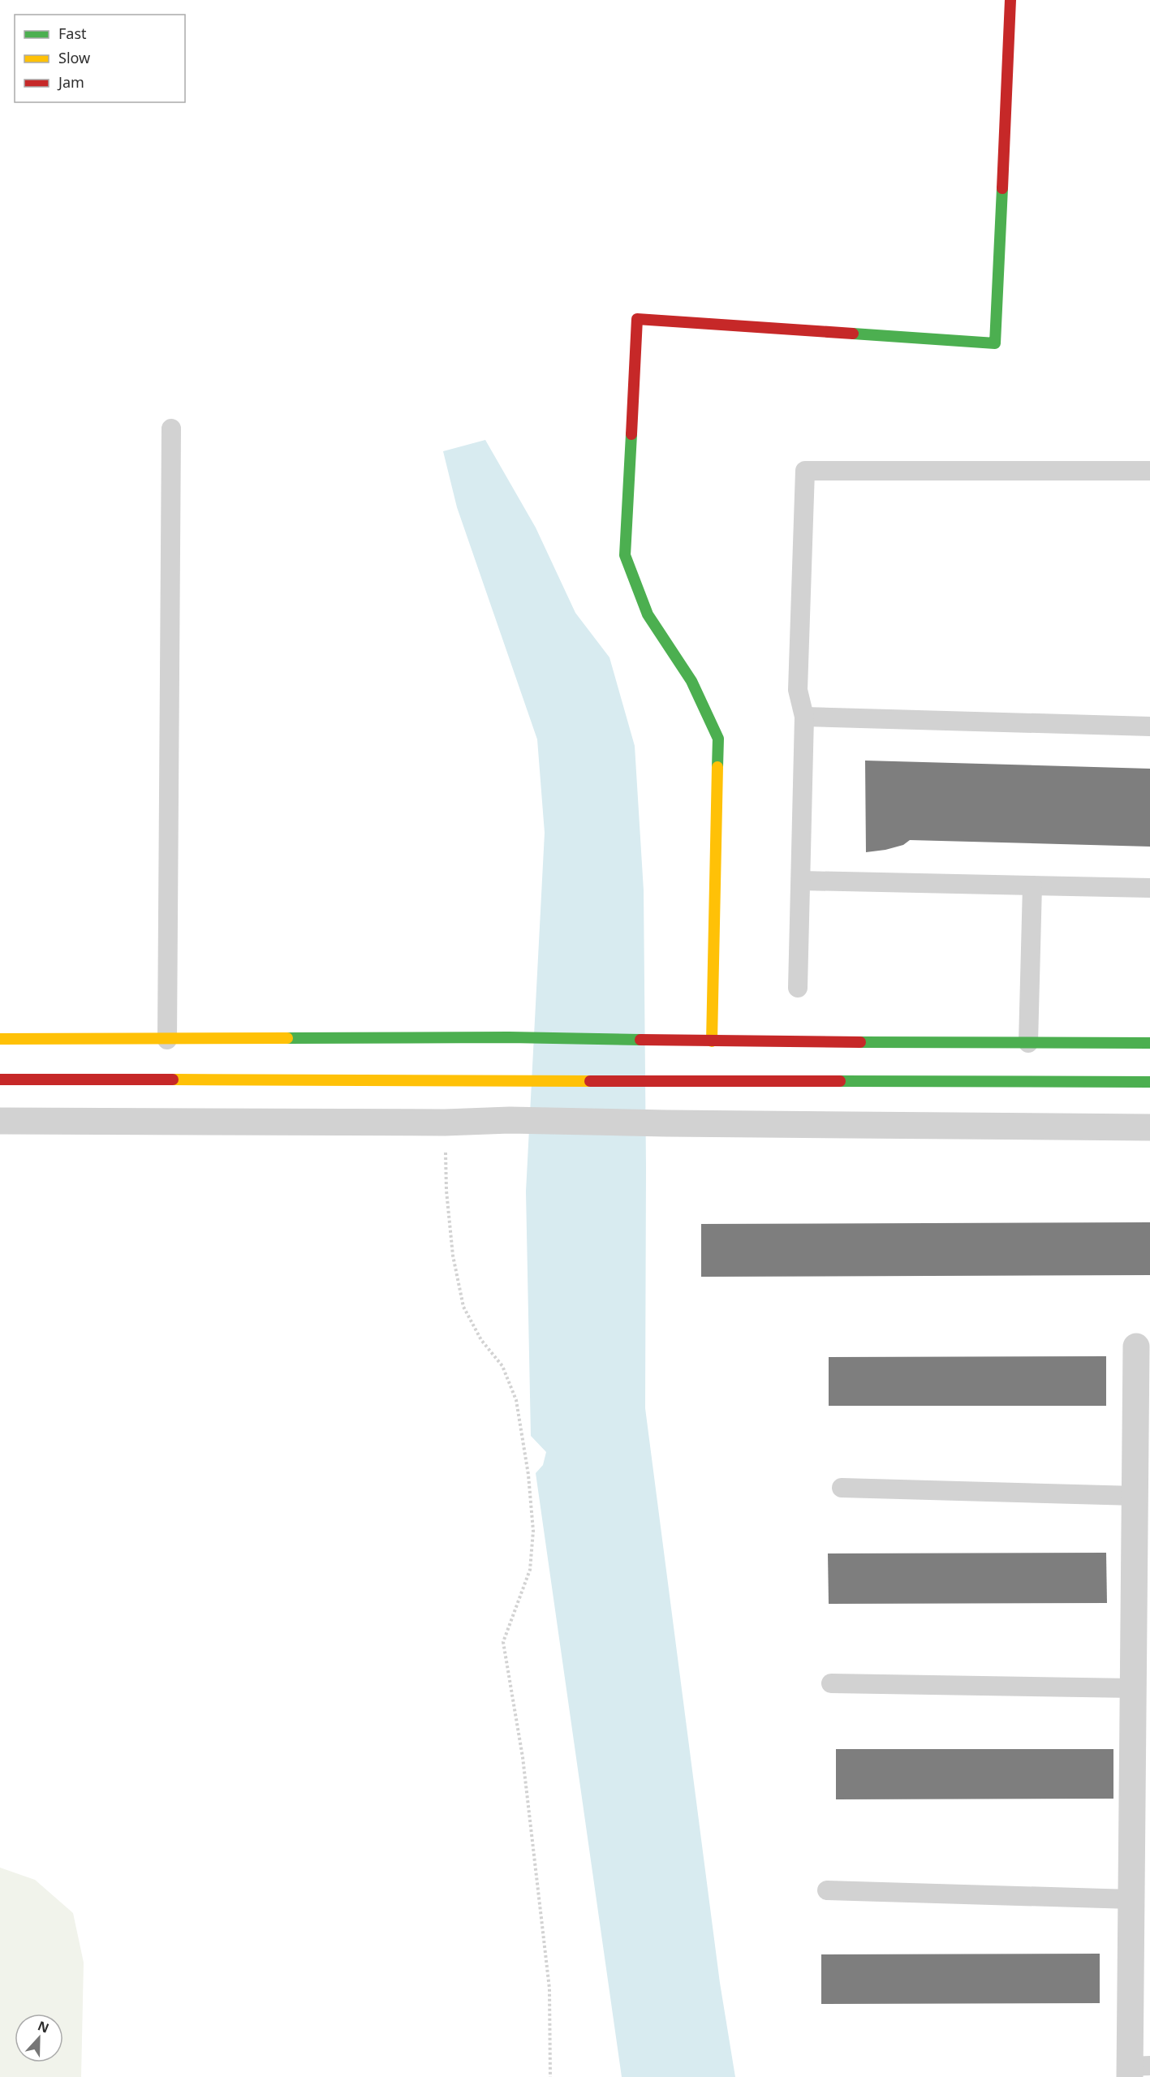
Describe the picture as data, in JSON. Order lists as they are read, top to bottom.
{
  "legend": ["Fast", "Slow", "Jam"],
  "north": "top"
}
